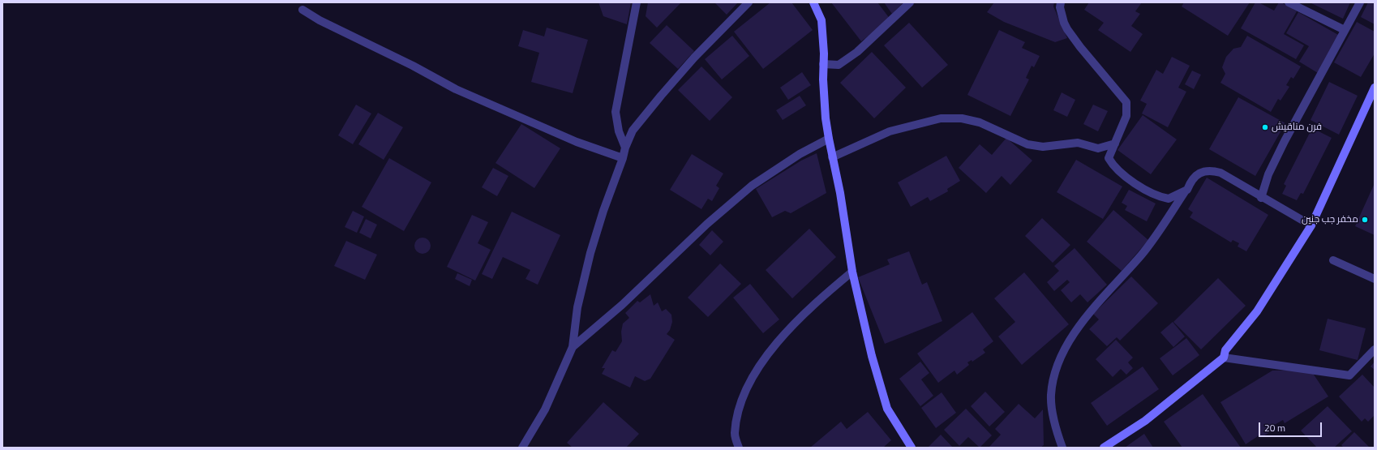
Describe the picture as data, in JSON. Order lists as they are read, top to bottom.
{
  "places": ["فرن مناقيش", "مخفر جب جنين"],
  "scale_bar": "20 m"
}
